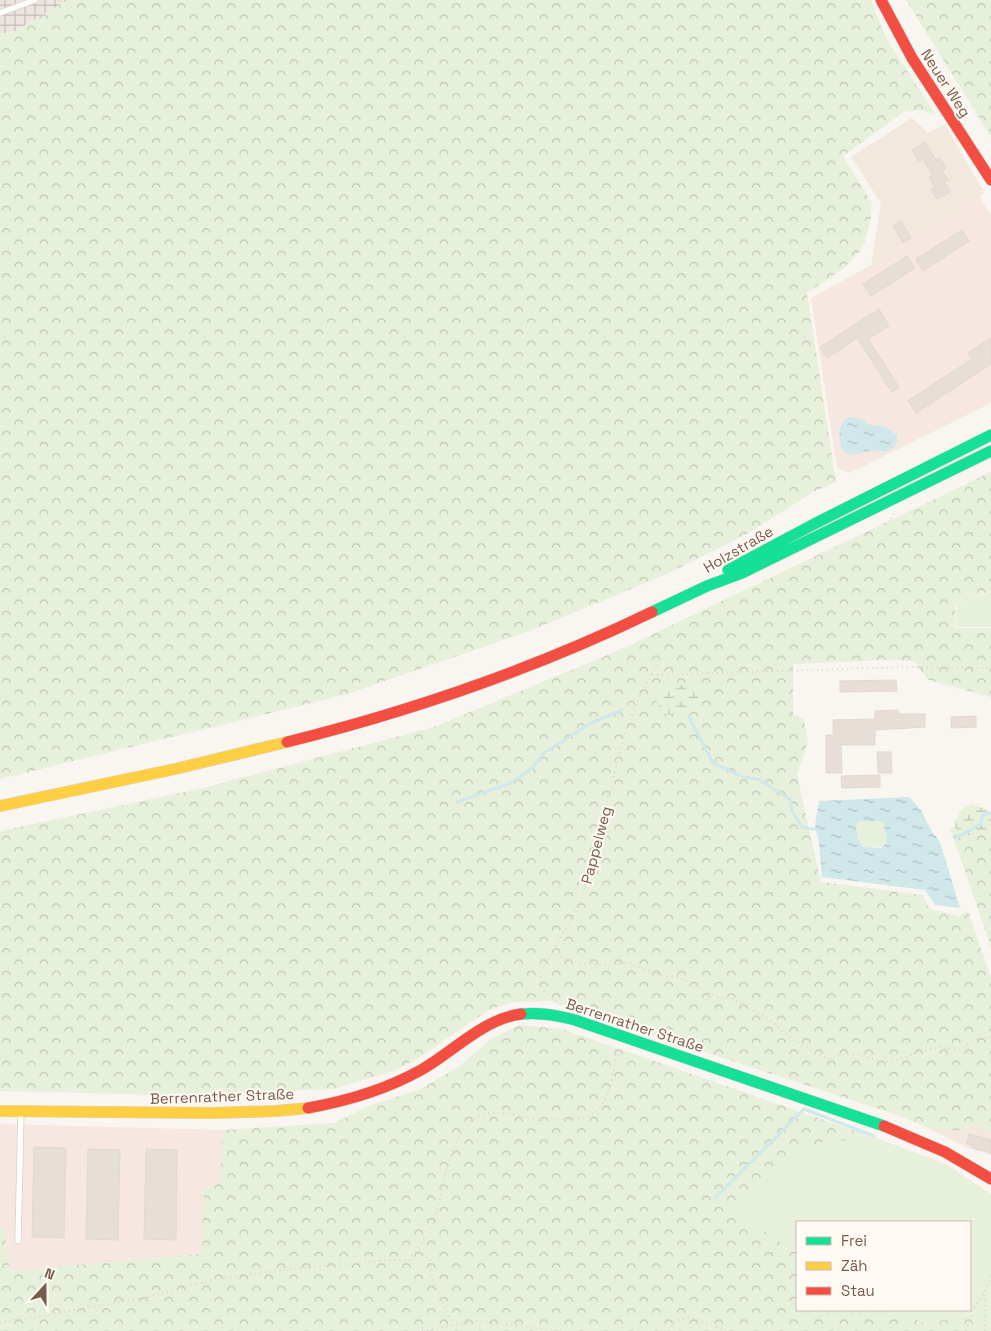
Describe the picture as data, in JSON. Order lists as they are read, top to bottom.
{
  "streets": {
    "main road": ["Neuer Weg", "Holzstraße", "Berrenrather Straße"],
    "path": ["Pappelweg"]
  },
  "legend": ["Frei", "Zäh", "Stau"],
  "north": "top"
}
